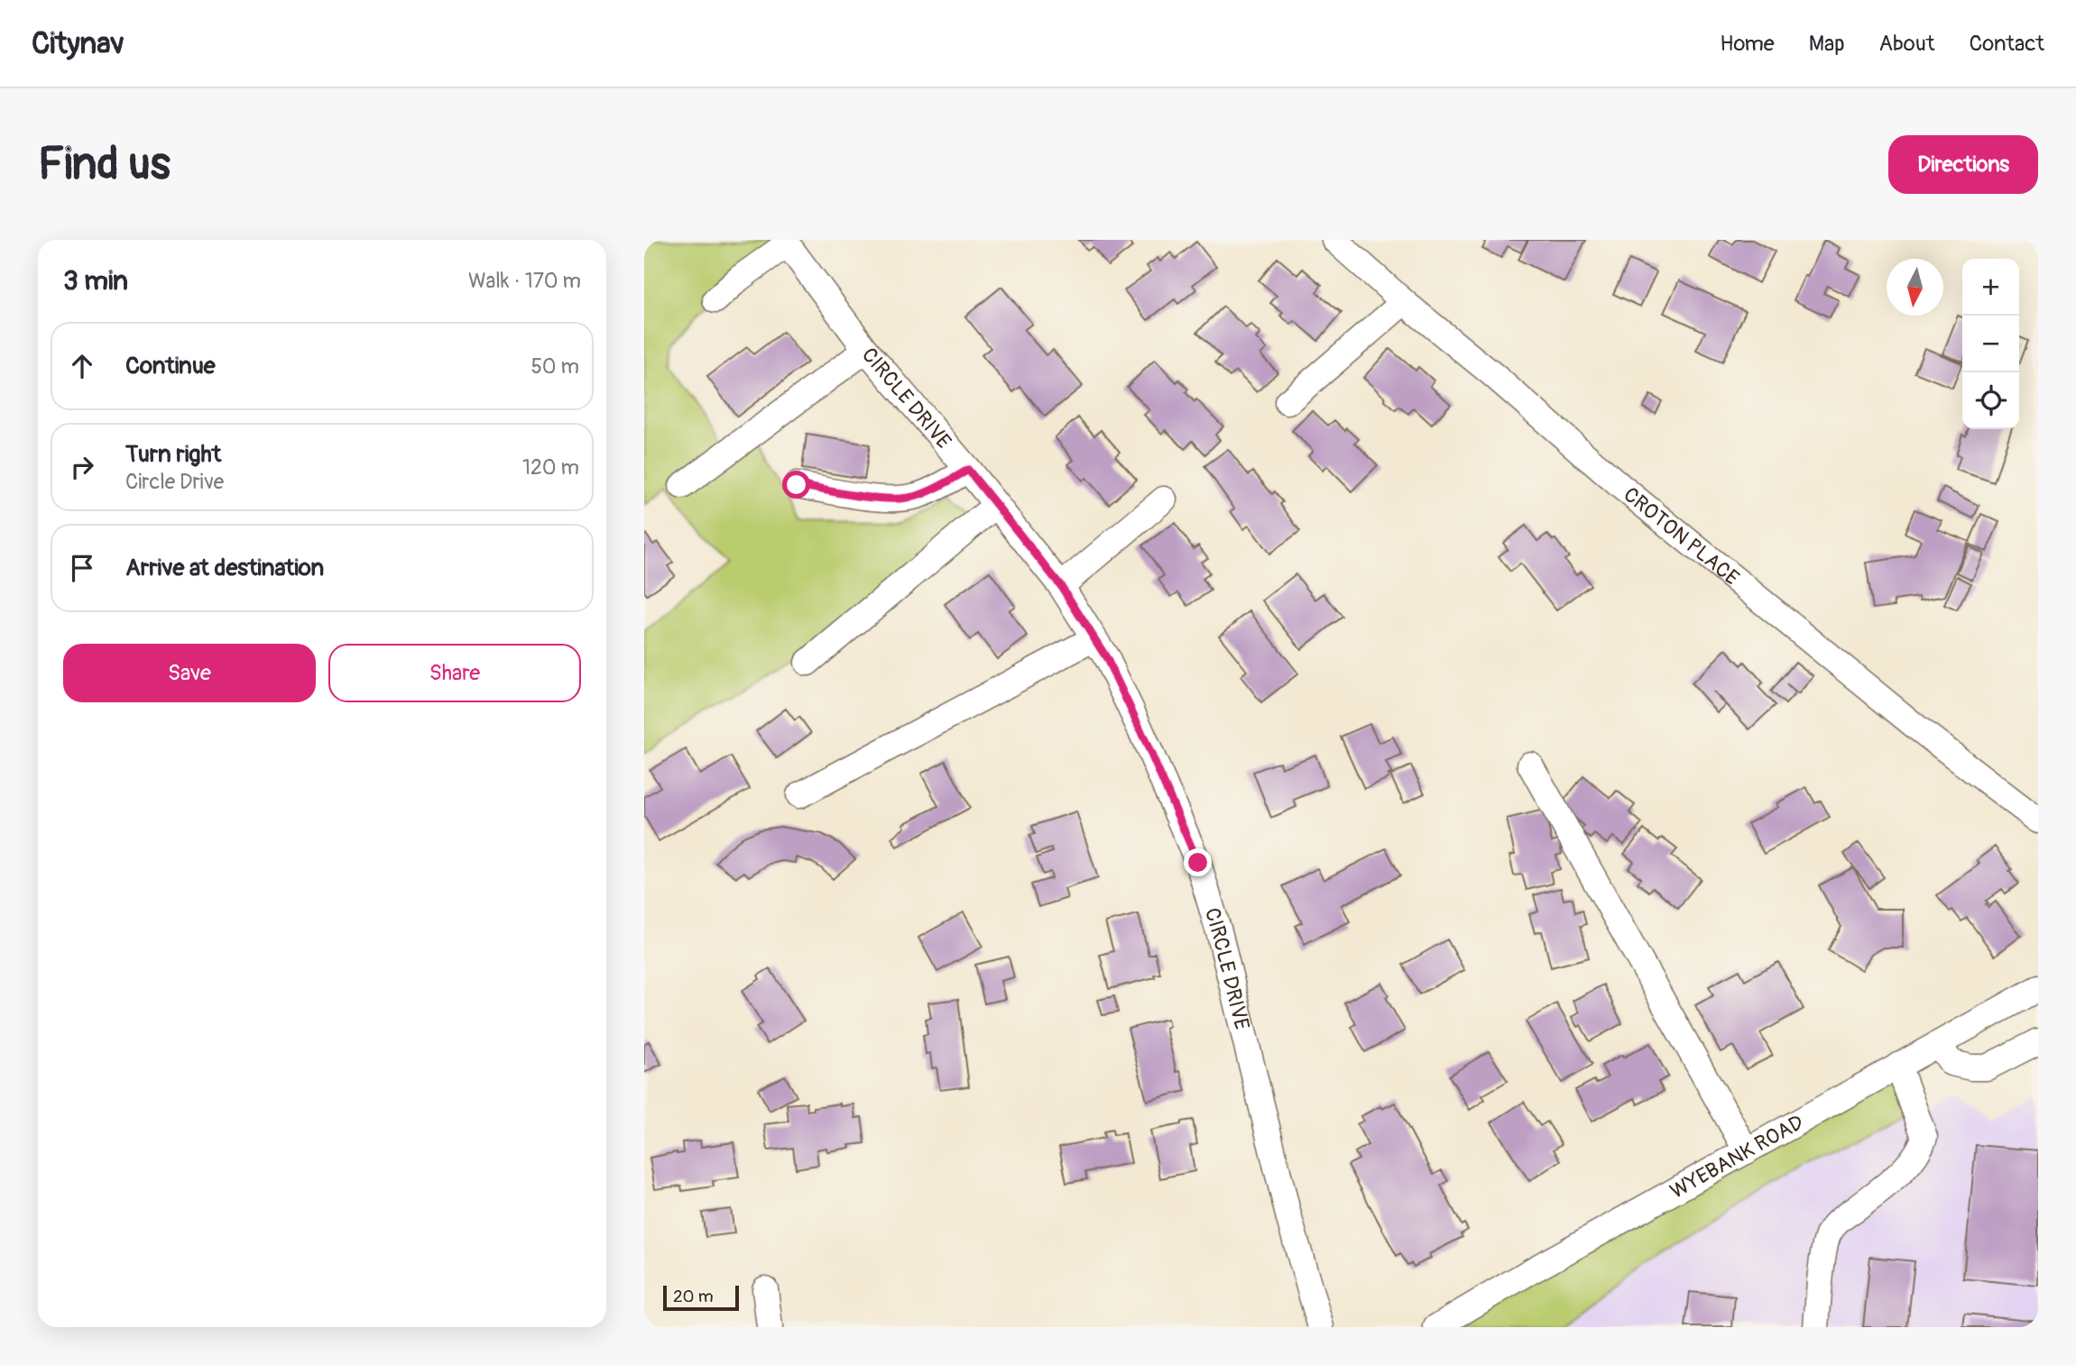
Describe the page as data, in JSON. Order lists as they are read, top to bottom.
{
  "streets": {
    "street": ["CIRCLE DRIVE", "CROTON PLACE", "WYEBANK ROAD"]
  },
  "scale_bar": "20 m",
  "north": "bottom",
  "page": {
    "header": "Citynav",
    "nav": [
      "Home",
      "Map",
      "About",
      "Contact"
    ],
    "buttons": [
      "Directions",
      ["Save", "Share"]
    ],
    "title": "Find us",
    "heading": ["3 min", "Walk · 170 m"],
    "map_buttons": ["+", "−"],
    "list": [
      ["Continue", "50 m"],
      ["Turn right", "Circle Drive", "120 m"],
      "Arrive at destination"
    ],
    "scale": "20 m"
  }
}
